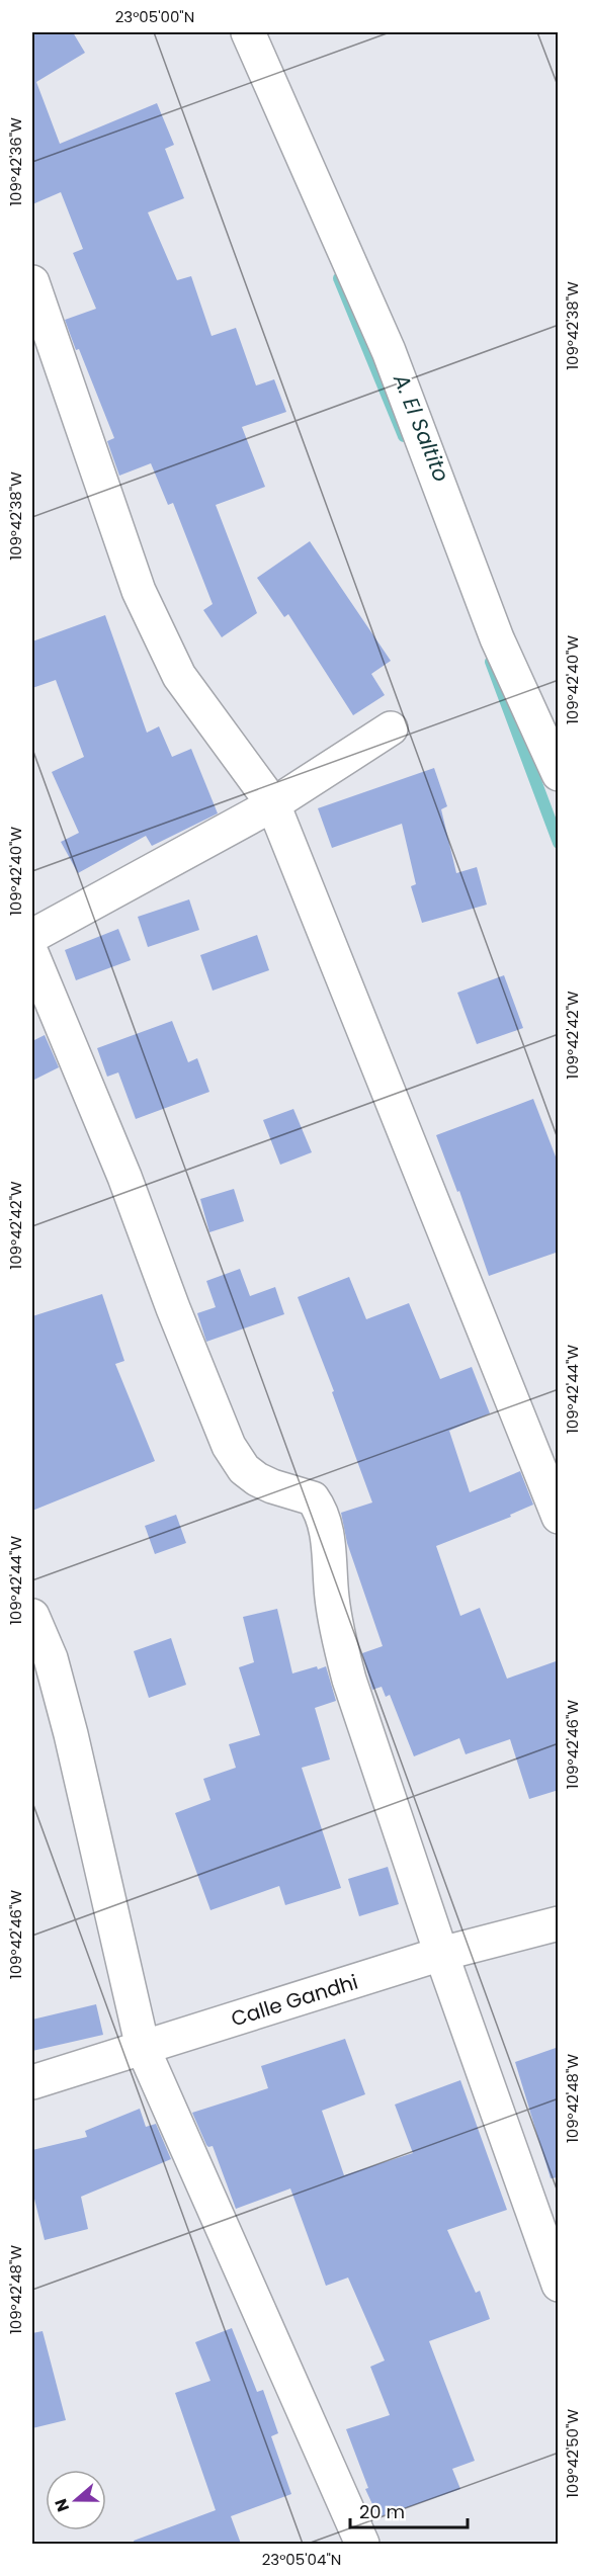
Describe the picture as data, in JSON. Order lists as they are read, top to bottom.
{
  "streets": {
    "street": ["Calle Gandhi"]
  },
  "water": ["A. El Saltito"],
  "scale_bar": "20 m",
  "north": "left",
  "coordinates": [
    "23°05'00\"N",
    "109°42'36\"W",
    "109°42'38\"W",
    "109°42'40\"W",
    "109°42'42\"W",
    "109°42'44\"W",
    "109°42'46\"W",
    "109°42'48\"W",
    "109°42'50\"W",
    "23°05'04\"N"
  ]
}
